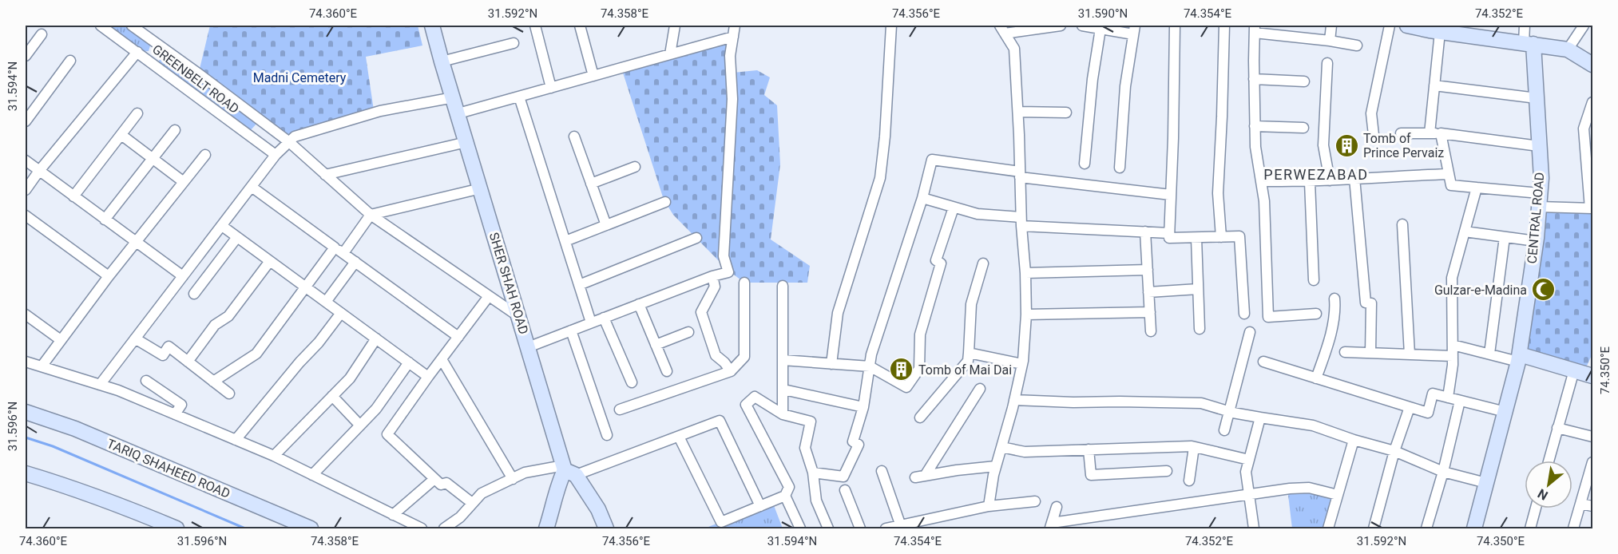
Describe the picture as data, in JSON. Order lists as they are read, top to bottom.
{
  "streets": {
    "main road": ["CENTRAL ROAD", "SHER SHAH ROAD", "TARIQ SHAHEED ROAD"],
    "street": ["GREENBELT ROAD"]
  },
  "crossings": [
    ["GREENBELT ROAD", "SHER SHAH ROAD"]
  ],
  "districts": ["PERWEZABAD"],
  "parks": ["Madni Cemetery"],
  "places": {
    "building": ["Tomb of Prince Pervaiz", "Tomb of Mai Dai"],
    "mosque": ["Gulzar-e-Madina"]
  },
  "north": "bottom left",
  "coordinates": [
    "74.360°E",
    "31.592°N",
    "74.358°E",
    "74.356°E",
    "31.590°N",
    "74.354°E",
    "74.352°E",
    "31.594°N",
    "74.350°E",
    "31.596°N"
  ]
}
